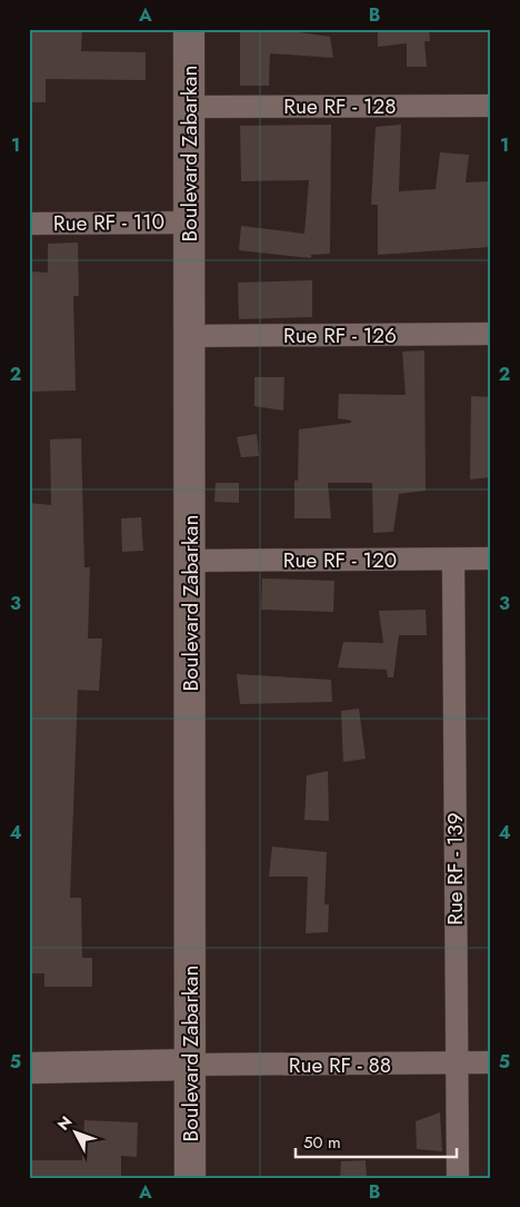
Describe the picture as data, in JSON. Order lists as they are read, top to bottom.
{
  "streets": {
    "street": [
      "Rue RF - 128",
      "Boulevard Zabarkan",
      "Rue RF - 110",
      "Rue RF - 126",
      "Rue RF - 120",
      "Rue RF - 139",
      "Rue RF - 88"
    ]
  },
  "crossings": [
    ["Rue RF - 128", "Boulevard Zabarkan"],
    ["Boulevard Zabarkan", "Rue RF - 110"],
    ["Boulevard Zabarkan", "Rue RF - 126"],
    ["Boulevard Zabarkan", "Rue RF - 120"],
    ["Boulevard Zabarkan", "Rue RF - 88"],
    ["Rue RF - 120", "Rue RF - 139"],
    ["Rue RF - 139", "Rue RF - 88"]
  ],
  "scale_bar": "50 m",
  "north": "top left",
  "grid": {
    "columns": ["A", "B"],
    "rows": [
      "1",
      "2",
      "3",
      "4",
      "5"
    ]
  }
}
